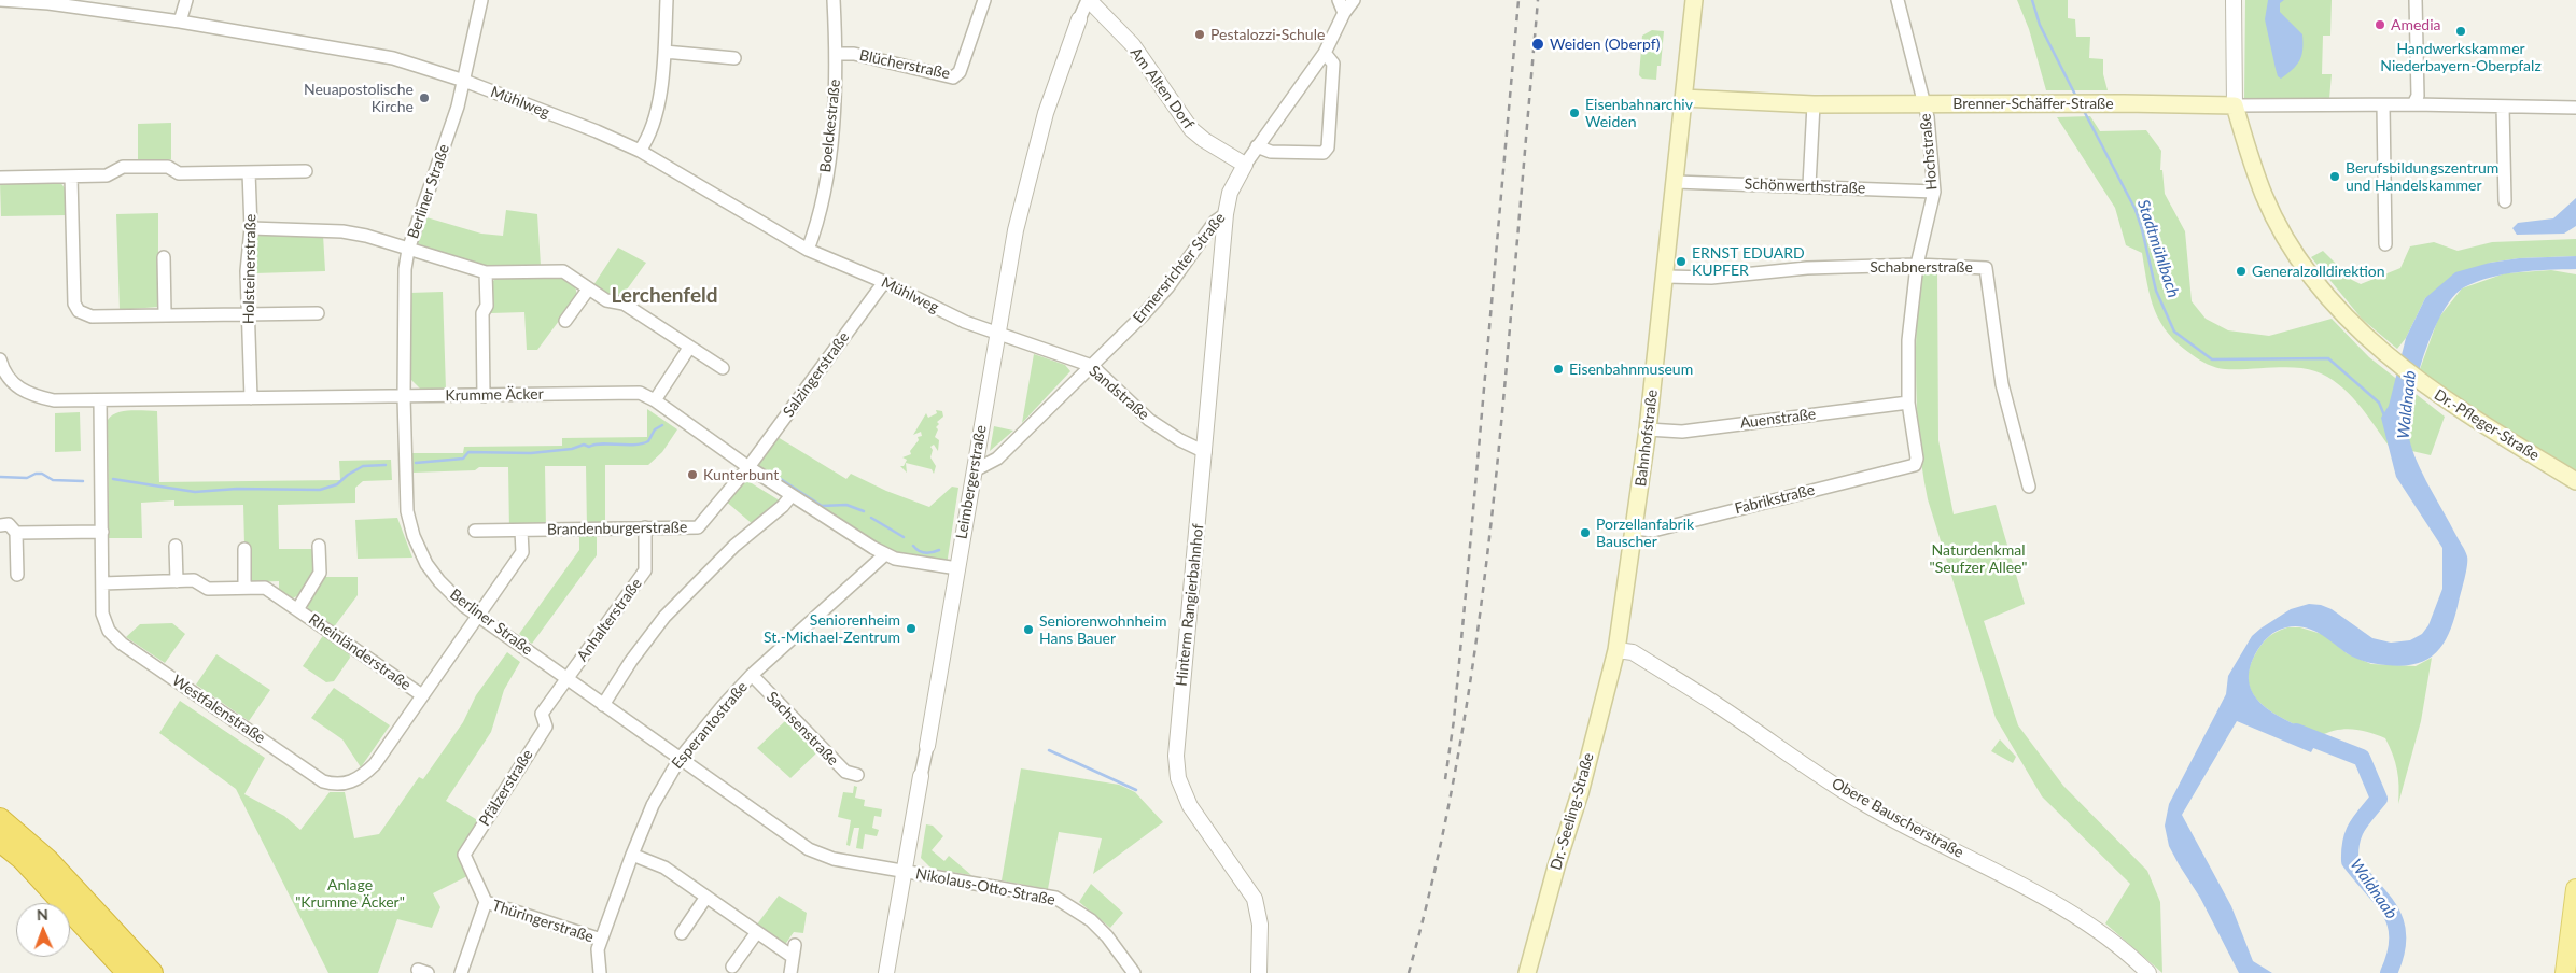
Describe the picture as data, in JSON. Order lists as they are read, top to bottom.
{
  "streets": {
    "main road": [
      "Brenner-Schäffer-Straße",
      "Dr.-Pfleger-Straße",
      "Bahnhofstraße",
      "Dr.-Seeling-Straße"
    ],
    "street": [
      "Blücherstraße",
      "Am Alten Dorf",
      "Mühlweg",
      "Boelckestraße",
      "Hochstraße",
      "Schönwerthstraße",
      "Berliner Straße",
      "Schabnerstraße",
      "Ermersrichter Straße",
      "Holsteinerstraße",
      "Salzingerstraße",
      "Sandstraße",
      "Krumme Äcker",
      "Auenstraße",
      "Leimbergerstraße",
      "Fabrikstraße",
      "Brandenburgerstraße",
      "Hinterm Rangierbahnhof",
      "Anhalterstraße",
      "Rheinländerstraße",
      "Westfalenstraße",
      "Esperantostraße",
      "Sachsenstraße",
      "Pfälzerstraße",
      "Obere Bauscherstraße",
      "Nikolaus-Otto-Straße",
      "Thüringerstraße"
    ]
  },
  "crossings": [
    ["Blücherstraße", "Boelckestraße"],
    ["Am Alten Dorf", "Ermersrichter Straße"],
    ["Am Alten Dorf", "Leimbergerstraße"],
    ["Mühlweg", "Boelckestraße"],
    ["Mühlweg", "Berliner Straße"],
    ["Mühlweg", "Salzingerstraße"],
    ["Mühlweg", "Sandstraße"],
    ["Mühlweg", "Leimbergerstraße"],
    ["Brenner-Schäffer-Straße", "Hochstraße"],
    ["Brenner-Schäffer-Straße", "Dr.-Pfleger-Straße"],
    ["Brenner-Schäffer-Straße", "Bahnhofstraße"],
    ["Hochstraße", "Schönwerthstraße"],
    ["Hochstraße", "Schabnerstraße"],
    ["Hochstraße", "Auenstraße"],
    ["Hochstraße", "Fabrikstraße"],
    ["Schönwerthstraße", "Bahnhofstraße"],
    ["Berliner Straße", "Krumme Äcker"],
    ["Berliner Straße", "Leimbergerstraße"],
    ["Berliner Straße", "Anhalterstraße"],
    ["Berliner Straße", "Westfalenstraße"],
    ["Berliner Straße", "Esperantostraße"],
    ["Berliner Straße", "Pfälzerstraße"],
    ["Berliner Straße", "Nikolaus-Otto-Straße"],
    ["Schabnerstraße", "Bahnhofstraße"],
    ["Ermersrichter Straße", "Sandstraße"],
    ["Ermersrichter Straße", "Leimbergerstraße"],
    ["Ermersrichter Straße", "Hinterm Rangierbahnhof"],
    ["Holsteinerstraße", "Krumme Äcker"],
    ["Salzingerstraße", "Krumme Äcker"],
    ["Salzingerstraße", "Brandenburgerstraße"],
    ["Sandstraße", "Leimbergerstraße"],
    ["Sandstraße", "Hinterm Rangierbahnhof"],
    ["Krumme Äcker", "Leimbergerstraße"],
    ["Krumme Äcker", "Brandenburgerstraße"],
    ["Krumme Äcker", "Westfalenstraße"],
    ["Krumme Äcker", "Esperantostraße"],
    ["Auenstraße", "Bahnhofstraße"],
    ["Bahnhofstraße", "Fabrikstraße"],
    ["Bahnhofstraße", "Dr.-Seeling-Straße"],
    ["Bahnhofstraße", "Obere Bauscherstraße"],
    ["Leimbergerstraße", "Nikolaus-Otto-Straße"],
    ["Brandenburgerstraße", "Anhalterstraße"],
    ["Anhalterstraße", "Pfälzerstraße"],
    ["Rheinländerstraße", "Westfalenstraße"],
    ["Esperantostraße", "Sachsenstraße"],
    ["Esperantostraße", "Thüringerstraße"],
    ["Pfälzerstraße", "Thüringerstraße"],
    ["Dr.-Seeling-Straße", "Obere Bauscherstraße"]
  ],
  "districts": ["Lerchenfeld"],
  "water": ["Stadtmühlbach", "Waldnaab"],
  "parks": ["Naturdenkmal \"Seufzer Allee\"", "Anlage \"Krumme Äcker\""],
  "places": [
    "Amedia",
    "Handwerkskammer Niederbayern-Oberpfalz",
    "Pestalozzi-Schule",
    "Weiden (Oberpf)",
    "Neuapostolische Kirche",
    "Eisenbahnarchiv Weiden",
    "Berufsbildungszentrum und Handelskammer",
    "ERNST EDUARD KUPFER",
    "Generalzolldirektion",
    "Eisenbahnmuseum",
    "Kunterbunt",
    "Porzellanfabrik Bauscher",
    "Seniorenheim St.-Michael-Zentrum",
    "Seniorenwohnheim Hans Bauer"
  ],
  "north": "top"
}
